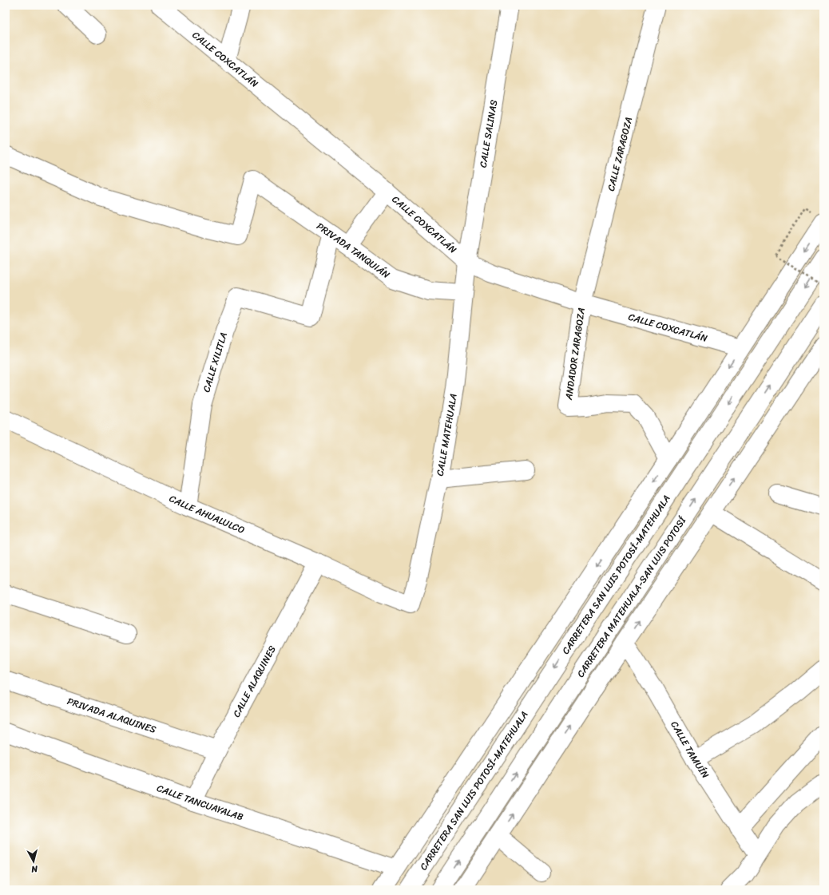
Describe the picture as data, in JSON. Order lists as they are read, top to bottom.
{
  "streets": {
    "main road": [
      "CALLE COXCATLÁN",
      "CALLE SALINAS",
      "CALLE ZARAGOZA",
      "PRIVADA TANQUIÁN",
      "ANDADOR ZARAGOZA",
      "CALLE XILITLA",
      "CALLE MATEHUALA",
      "CALLE AHUALULCO",
      "CARRETERA SAN LUIS POTOSÍ-MATEHUALA",
      "CARRETERA MATEHUALA-SAN LUIS POTOSÍ",
      "CALLE ALAQUINES",
      "PRIVADA ALAQUINES",
      "CALLE TAMUÍN",
      "CALLE TANCUAYALAB"
    ]
  },
  "crossings": [
    ["CALLE COXCATLÁN", "CALLE SALINAS"],
    ["CALLE COXCATLÁN", "CALLE ZARAGOZA"],
    ["CALLE COXCATLÁN", "ANDADOR ZARAGOZA"],
    ["CALLE COXCATLÁN", "CALLE MATEHUALA"],
    ["CALLE SALINAS", "CALLE MATEHUALA"],
    ["CALLE ZARAGOZA", "ANDADOR ZARAGOZA"],
    ["PRIVADA TANQUIÁN", "CALLE XILITLA"],
    ["PRIVADA TANQUIÁN", "CALLE MATEHUALA"],
    ["CALLE XILITLA", "CALLE AHUALULCO"],
    ["CALLE MATEHUALA", "CALLE AHUALULCO"],
    ["CALLE AHUALULCO", "CALLE ALAQUINES"],
    ["CALLE ALAQUINES", "PRIVADA ALAQUINES"],
    ["CALLE ALAQUINES", "CALLE TANCUAYALAB"]
  ],
  "north": "bottom"
}
